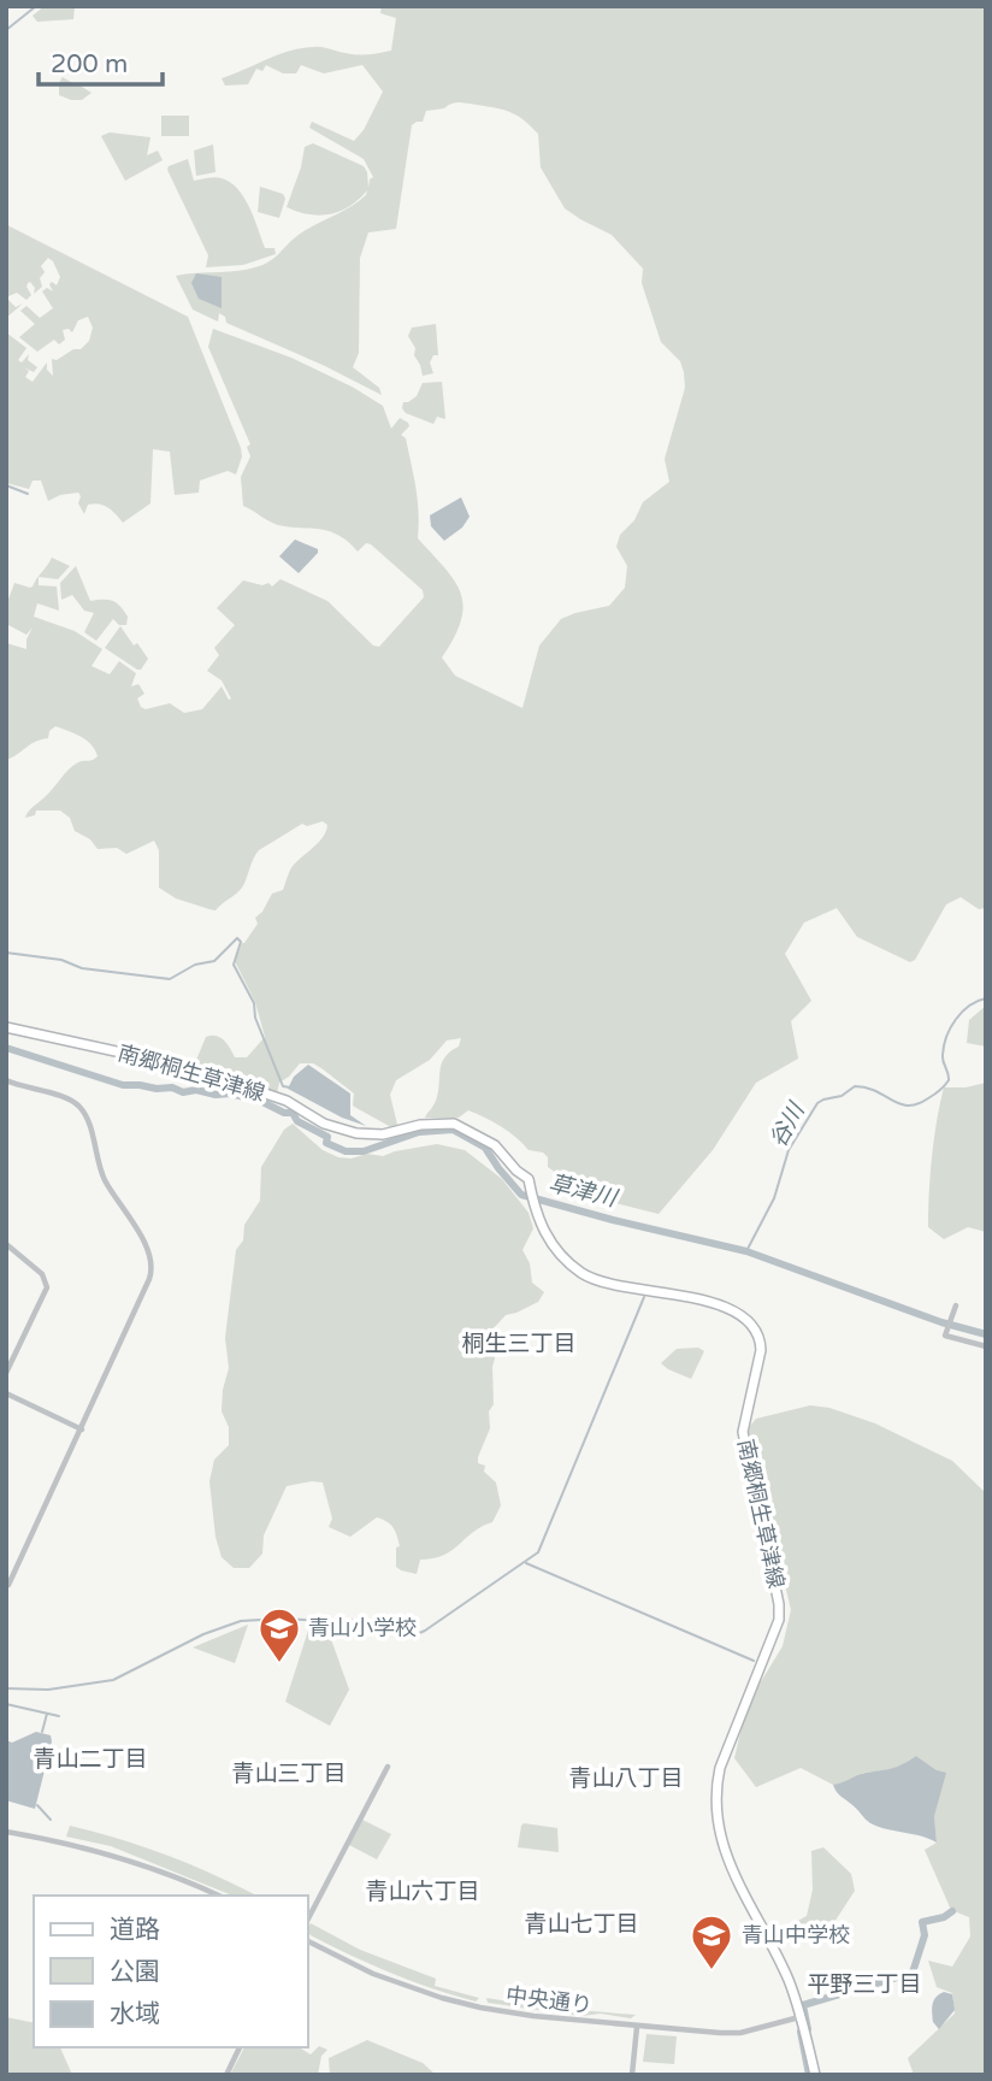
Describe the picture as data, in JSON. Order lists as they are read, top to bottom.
{
  "streets": {
    "main road": ["南郷桐生草津線"],
    "street": ["中央通り"]
  },
  "crossings": [
    ["南郷桐生草津線", "中央通り"]
  ],
  "districts": [
    "桐生三丁目",
    "青山二丁目",
    "青山三丁目",
    "青山八丁目",
    "青山六丁目",
    "青山七丁目",
    "平野三丁目"
  ],
  "water": ["谷川", "草津川"],
  "places": {
    "school or university": ["青山小学校", "青山中学校"]
  },
  "legend": ["道路", "公園", "水域"],
  "scale_bar": "200 m"
}
